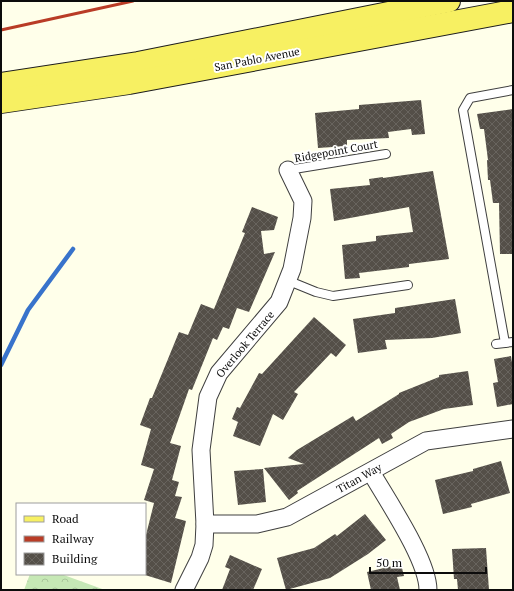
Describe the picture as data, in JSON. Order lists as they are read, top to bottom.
{
  "streets": {
    "main road": ["San Pablo Avenue"],
    "street": ["Overlook Terrace", "Titan Way"],
    "lane": ["Ridgepoint Court"]
  },
  "crossings": [
    ["Ridgepoint Court", "Overlook Terrace"],
    ["Overlook Terrace", "Titan Way"]
  ],
  "legend": ["Road", "Railway", "Building"],
  "scale_bar": "50 m"
}
